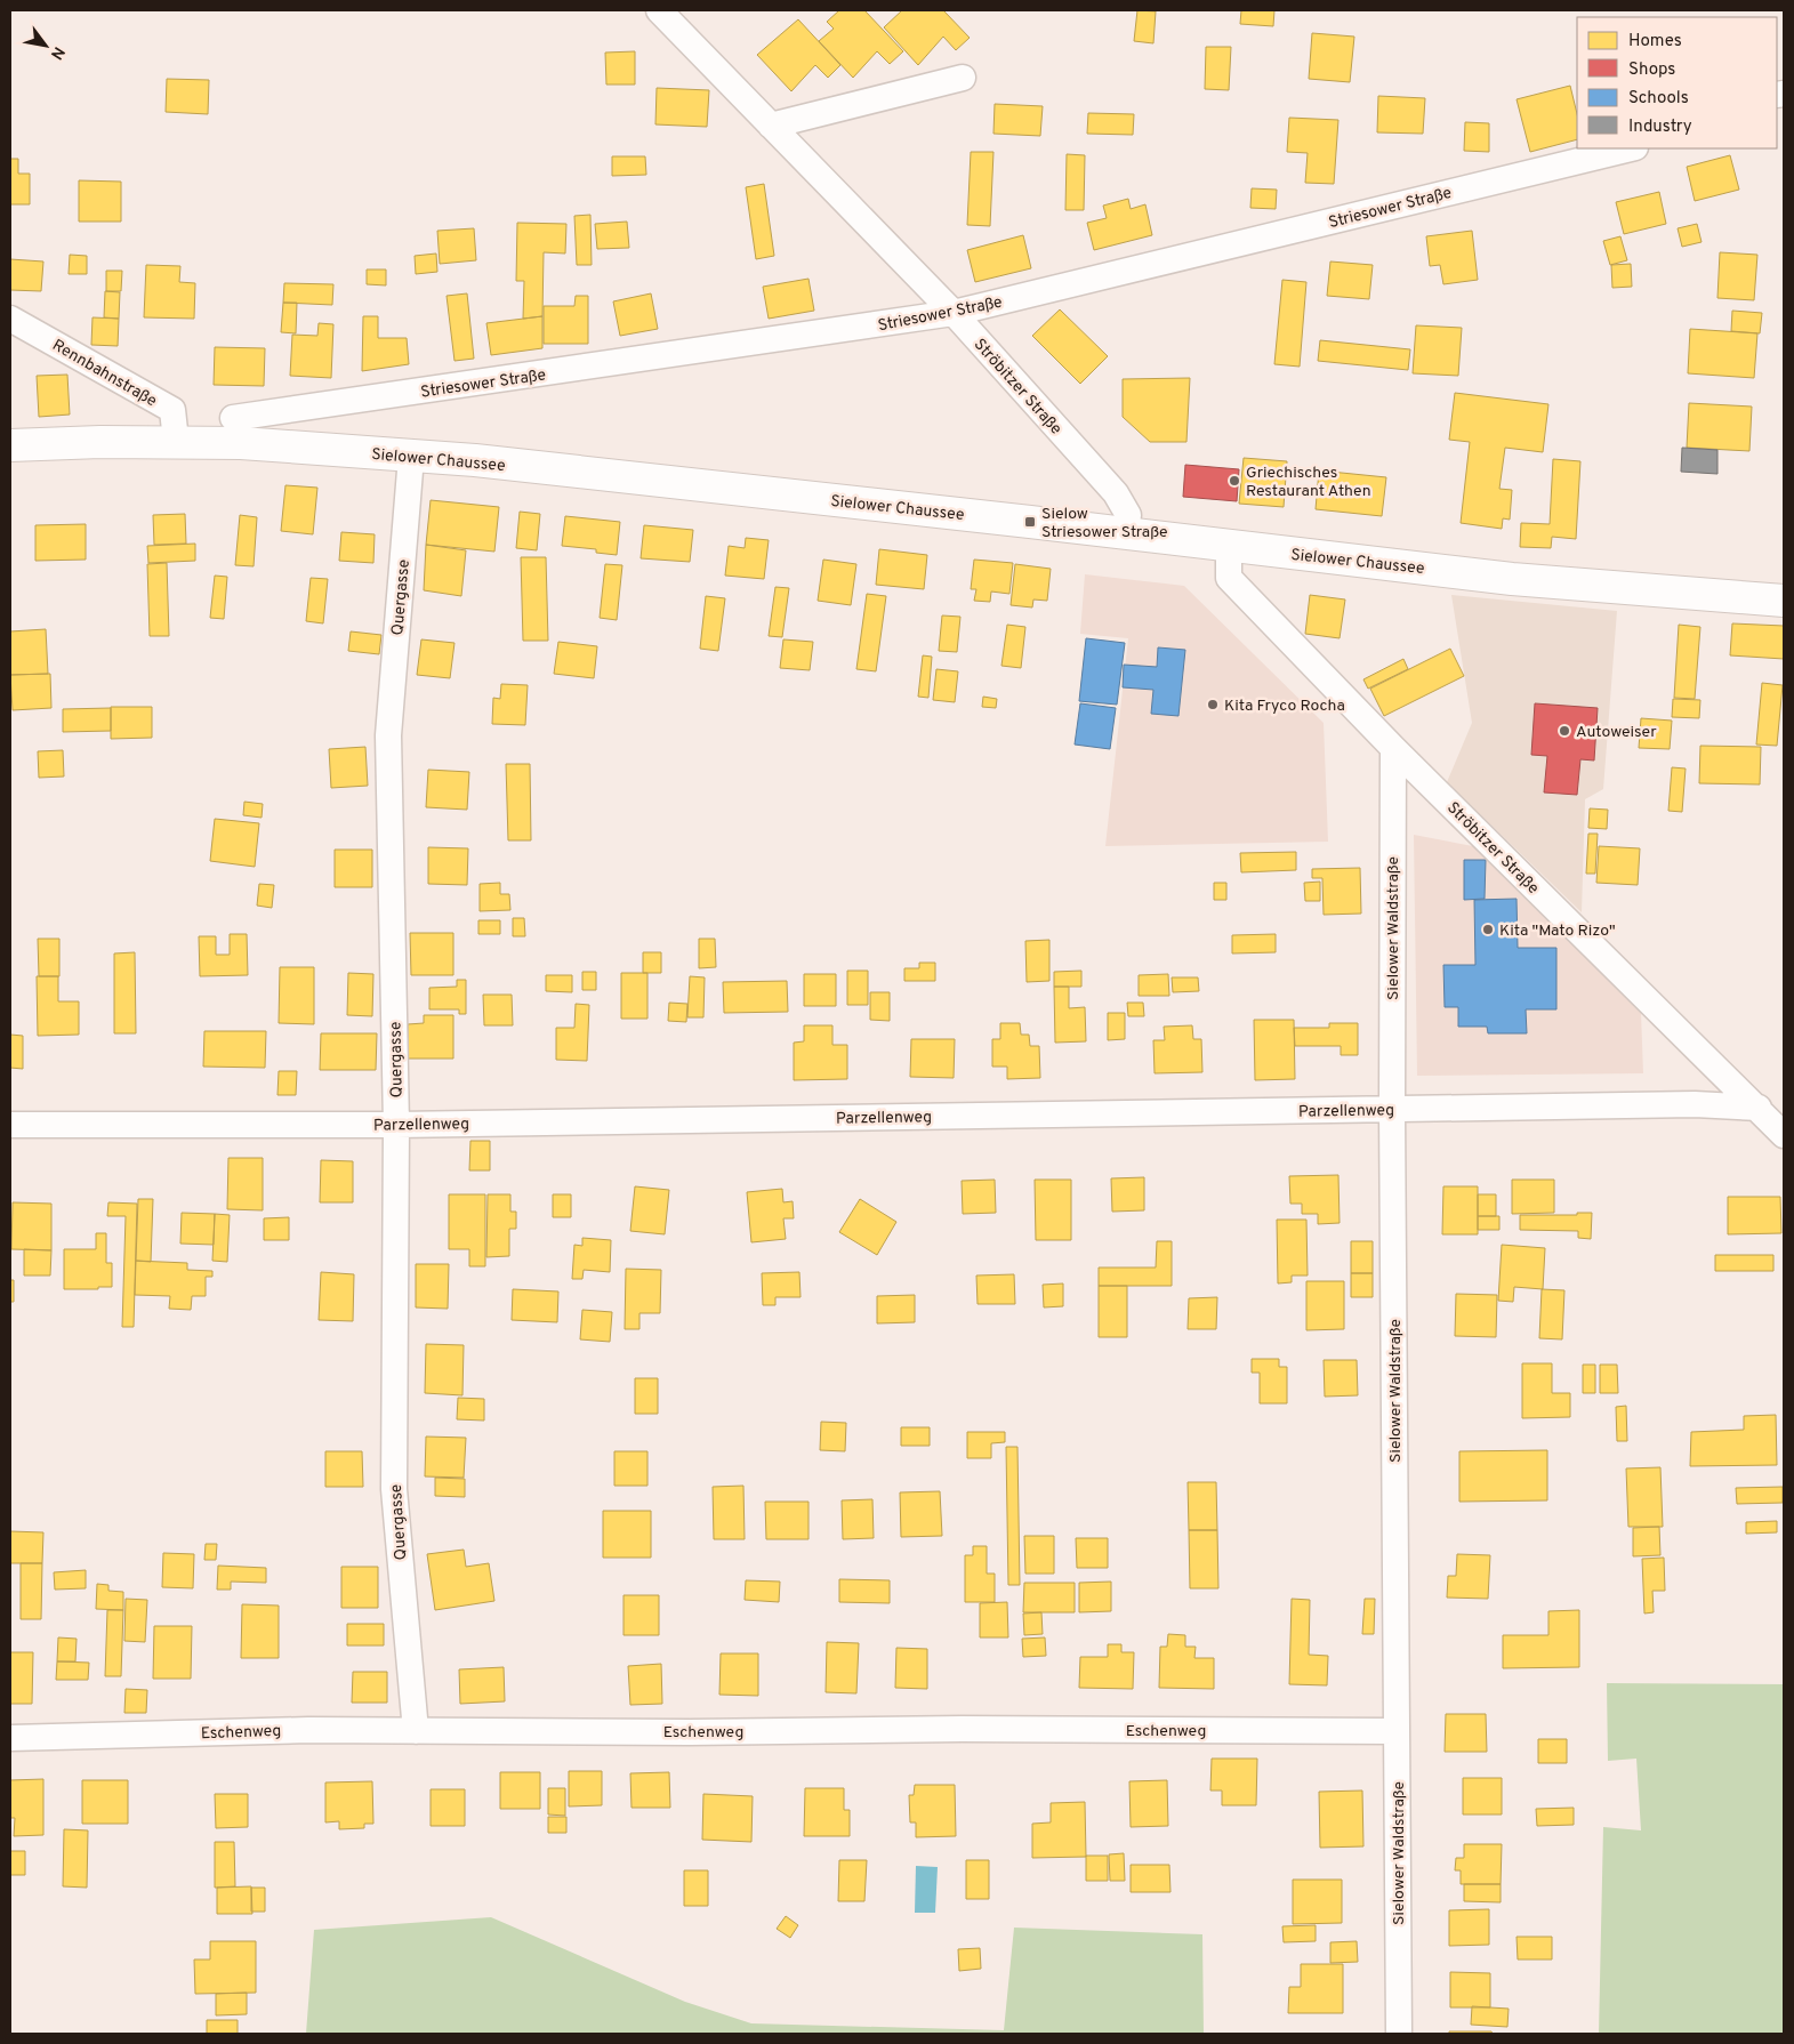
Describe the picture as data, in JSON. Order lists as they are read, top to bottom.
{
  "streets": {
    "main road": ["Sielower Chaussee"],
    "street": [
      "Striesower Straße",
      "Rennbahnstraße",
      "Ströbitzer Straße",
      "Quergasse",
      "Sielower Waldstraße",
      "Parzellenweg",
      "Eschenweg"
    ]
  },
  "crossings": [
    ["Striesower Straße", "Ströbitzer Straße"],
    ["Rennbahnstraße", "Sielower Chaussee"],
    ["Ströbitzer Straße", "Sielower Chaussee"],
    ["Ströbitzer Straße", "Sielower Waldstraße"],
    ["Ströbitzer Straße", "Parzellenweg"],
    ["Sielower Chaussee", "Quergasse"],
    ["Quergasse", "Parzellenweg"],
    ["Quergasse", "Eschenweg"],
    ["Sielower Waldstraße", "Parzellenweg"],
    ["Sielower Waldstraße", "Eschenweg"]
  ],
  "places": {
    "other": [
      "Griechisches Restaurant Athen",
      "Kita Fryco Rocha",
      "Autoweiser",
      "Kita \"Mato Rizo\""
    ],
    "transit": ["Sielow Striesower Straße"]
  },
  "legend": [
    "Homes",
    "Shops",
    "Schools",
    "Industry"
  ],
  "north": "bottom right"
}
